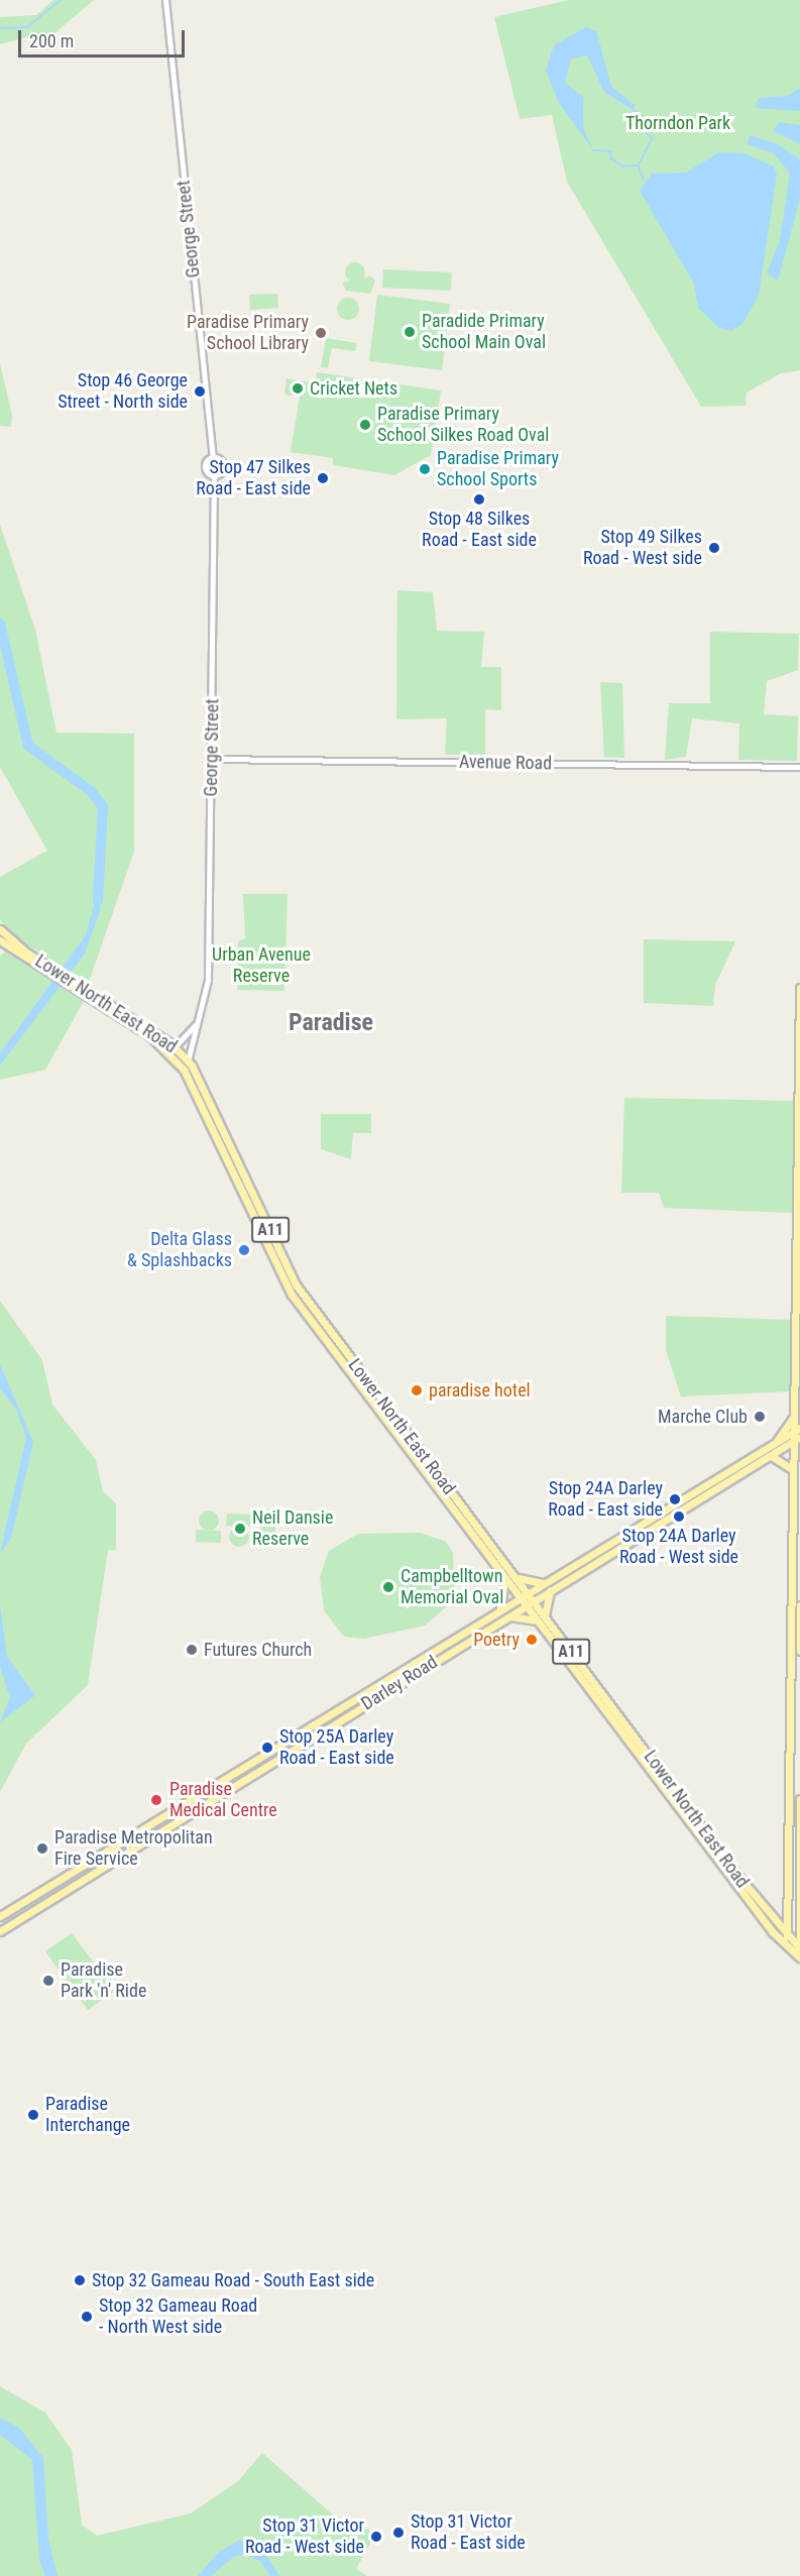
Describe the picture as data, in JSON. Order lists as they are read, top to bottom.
{
  "streets": {
    "main road": ["Lower North East Road", "A11", "Darley Road"],
    "street": ["George Street", "Avenue Road"]
  },
  "crossings": [
    ["George Street", "Avenue Road"],
    ["George Street", "Lower North East Road"],
    ["Lower North East Road", "Darley Road"]
  ],
  "districts": ["Paradise"],
  "parks": ["Thorndon Park", "Urban Avenue Reserve"],
  "places": [
    "Paradide Primary School Main Oval",
    "Paradise Primary School Library",
    "Cricket Nets",
    "Stop 46 George Street - North side",
    "Paradise Primary School Silkes Road Oval",
    "Paradise Primary School Sports",
    "Stop 47 Silkes Road - East side",
    "Stop 48 Silkes Road - East side",
    "Stop 49 Silkes Road - West side",
    "Delta Glass & Splashbacks",
    "paradise hotel",
    "Marche Club",
    "Stop 24A Darley Road - East side",
    "Stop 24A Darley Road - West side",
    "Neil Dansie Reserve",
    "Campbelltown Memorial Oval",
    "Poetry",
    "Futures Church",
    "Stop 25A Darley Road - East side",
    "Paradise Medical Centre",
    "Paradise Metropolitan Fire Service",
    "Paradise Park 'n' Ride",
    "Paradise Interchange",
    "Stop 32 Gameau Road - South East side",
    "Stop 32 Gameau Road - North West side",
    "Stop 31 Victor Road - East side",
    "Stop 31 Victor Road - West side"
  ],
  "scale_bar": "200 m"
}
